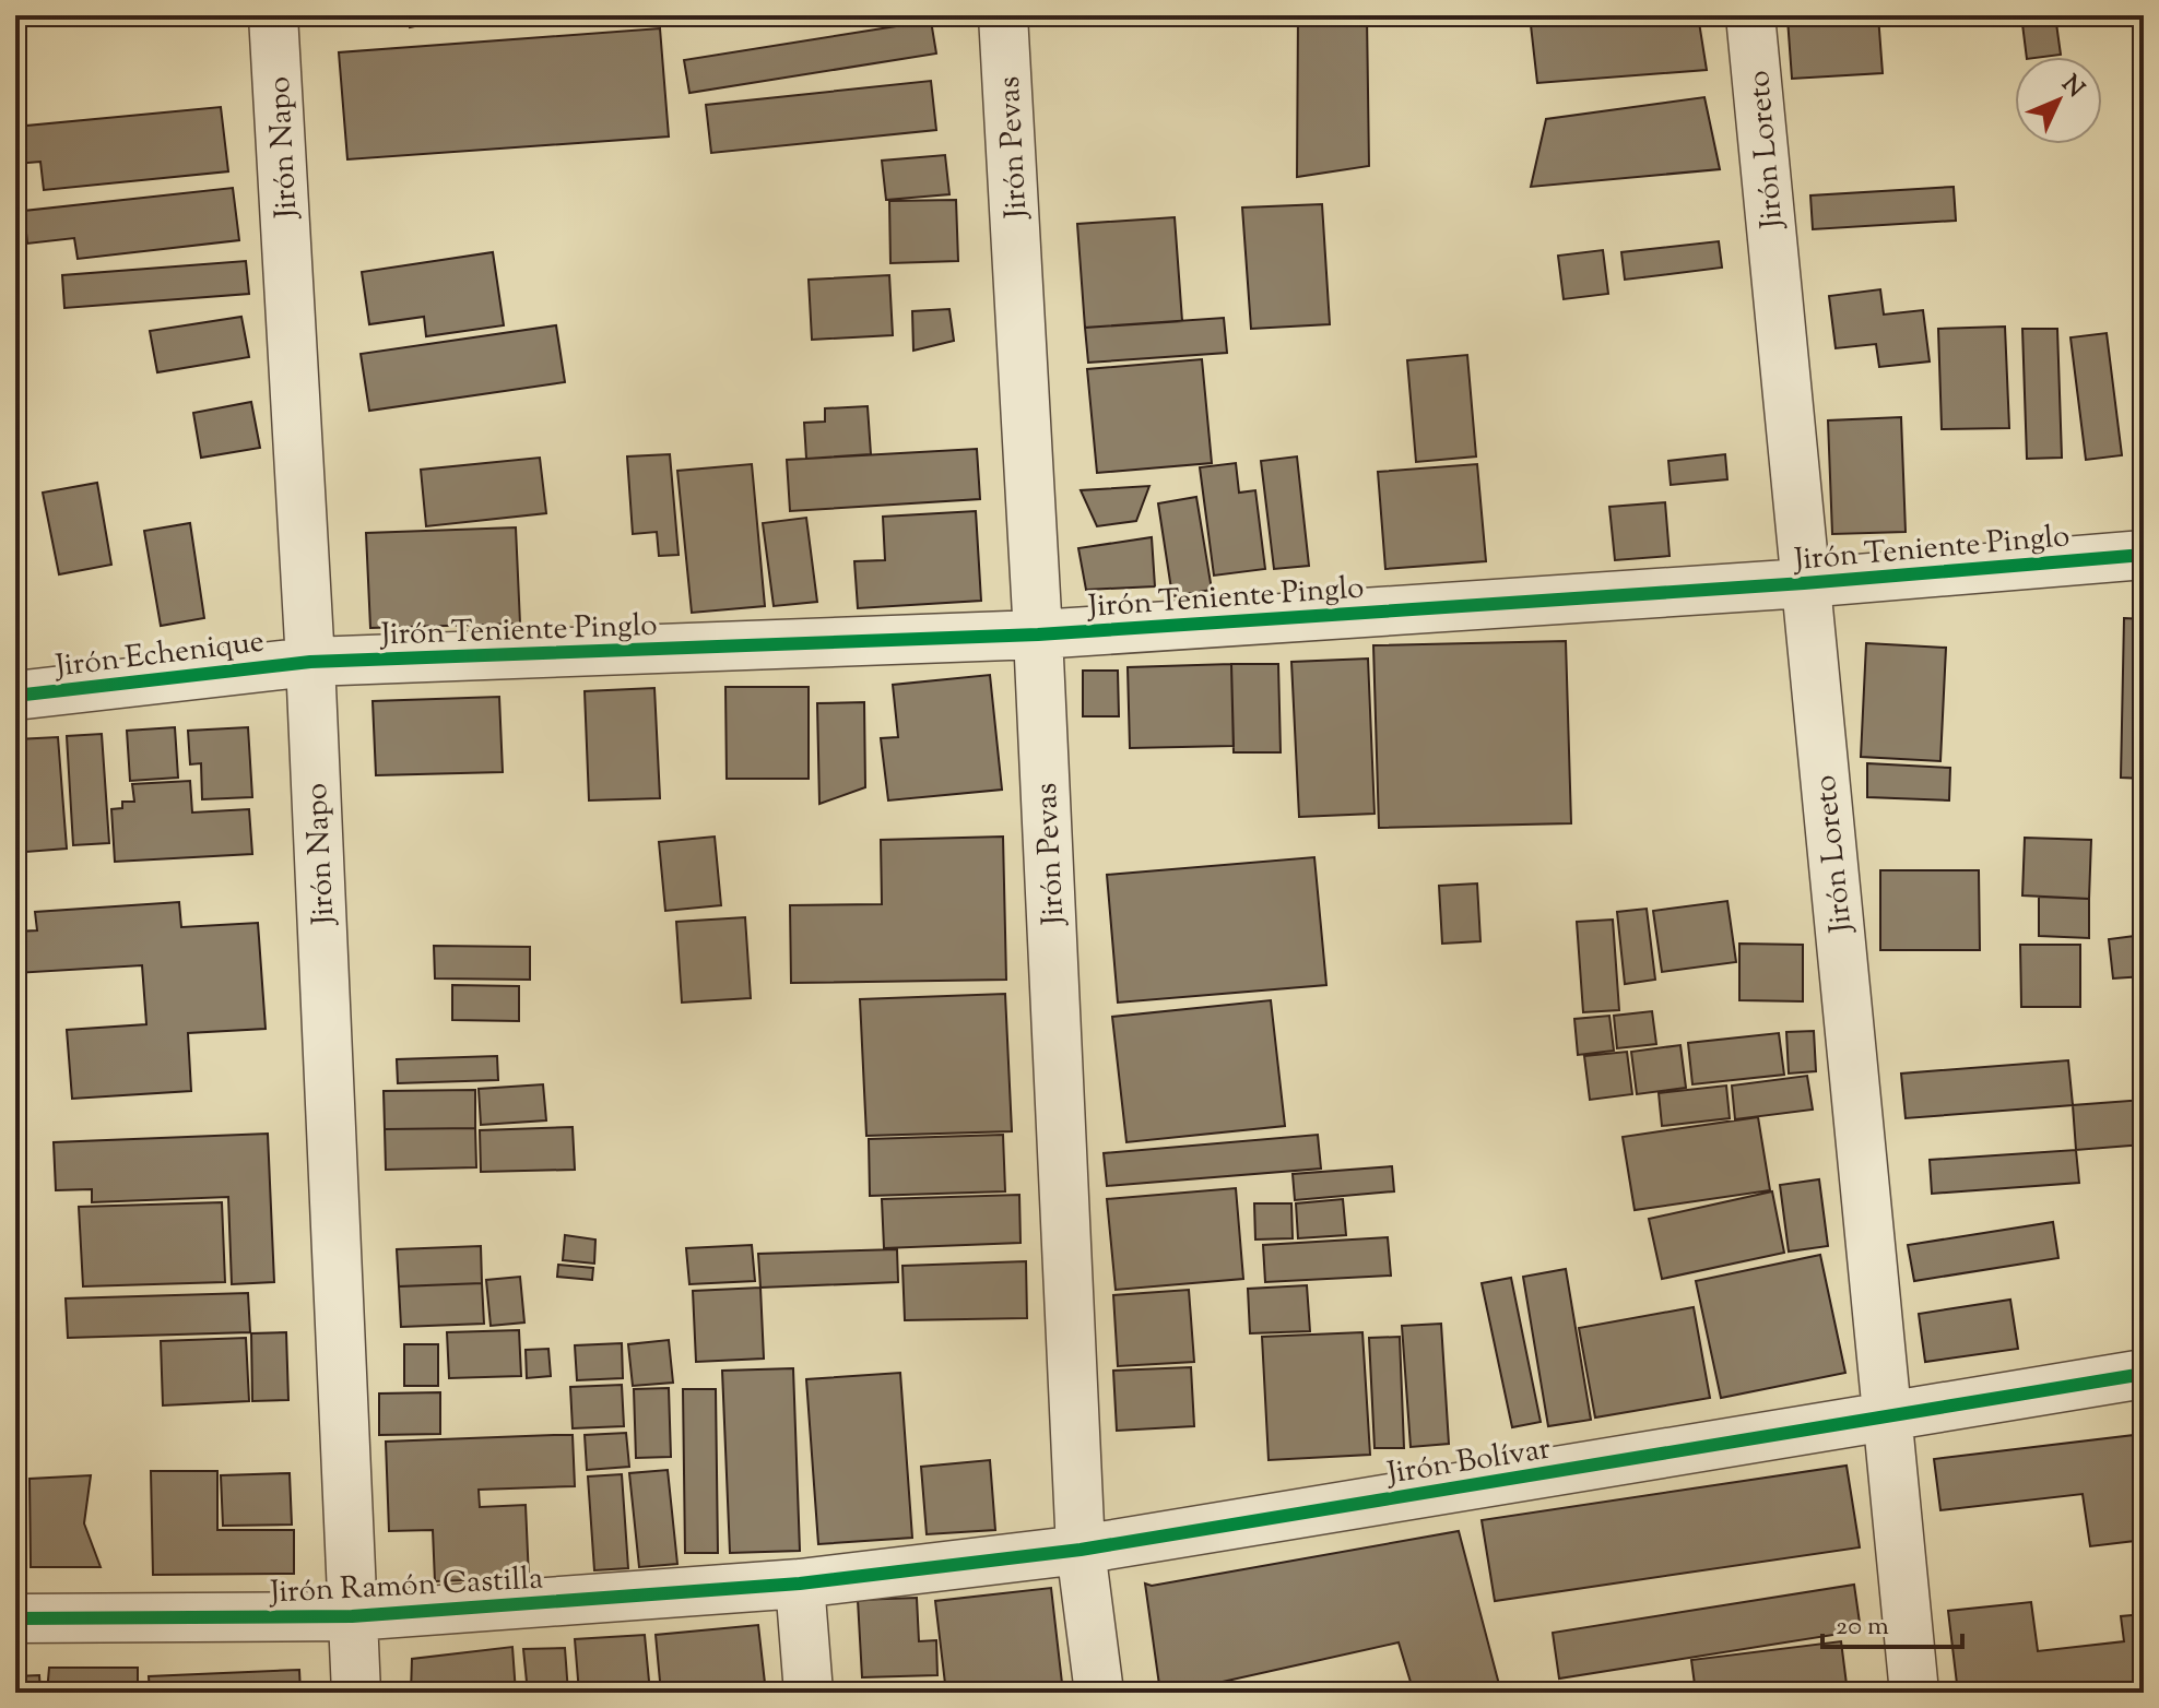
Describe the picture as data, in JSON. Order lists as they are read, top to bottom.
{
  "streets": {
    "street": [
      "Jirón Napo",
      "Jirón Pevas",
      "Jirón Loreto",
      "Jirón Teniente Pinglo",
      "Jirón Echenique",
      "Jirón Bolívar",
      "Jirón Ramón Castilla"
    ]
  },
  "crossings": [
    ["Jirón Napo", "Jirón Teniente Pinglo"],
    ["Jirón Napo", "Jirón Echenique"],
    ["Jirón Napo", "Jirón Ramón Castilla"],
    ["Jirón Pevas", "Jirón Teniente Pinglo"],
    ["Jirón Pevas", "Jirón Bolívar"],
    ["Jirón Loreto", "Jirón Teniente Pinglo"],
    ["Jirón Loreto", "Jirón Bolívar"],
    ["Jirón Teniente Pinglo", "Jirón Echenique"],
    ["Jirón Bolívar", "Jirón Ramón Castilla"]
  ],
  "scale_bar": "20 m",
  "north": "top right"
}
